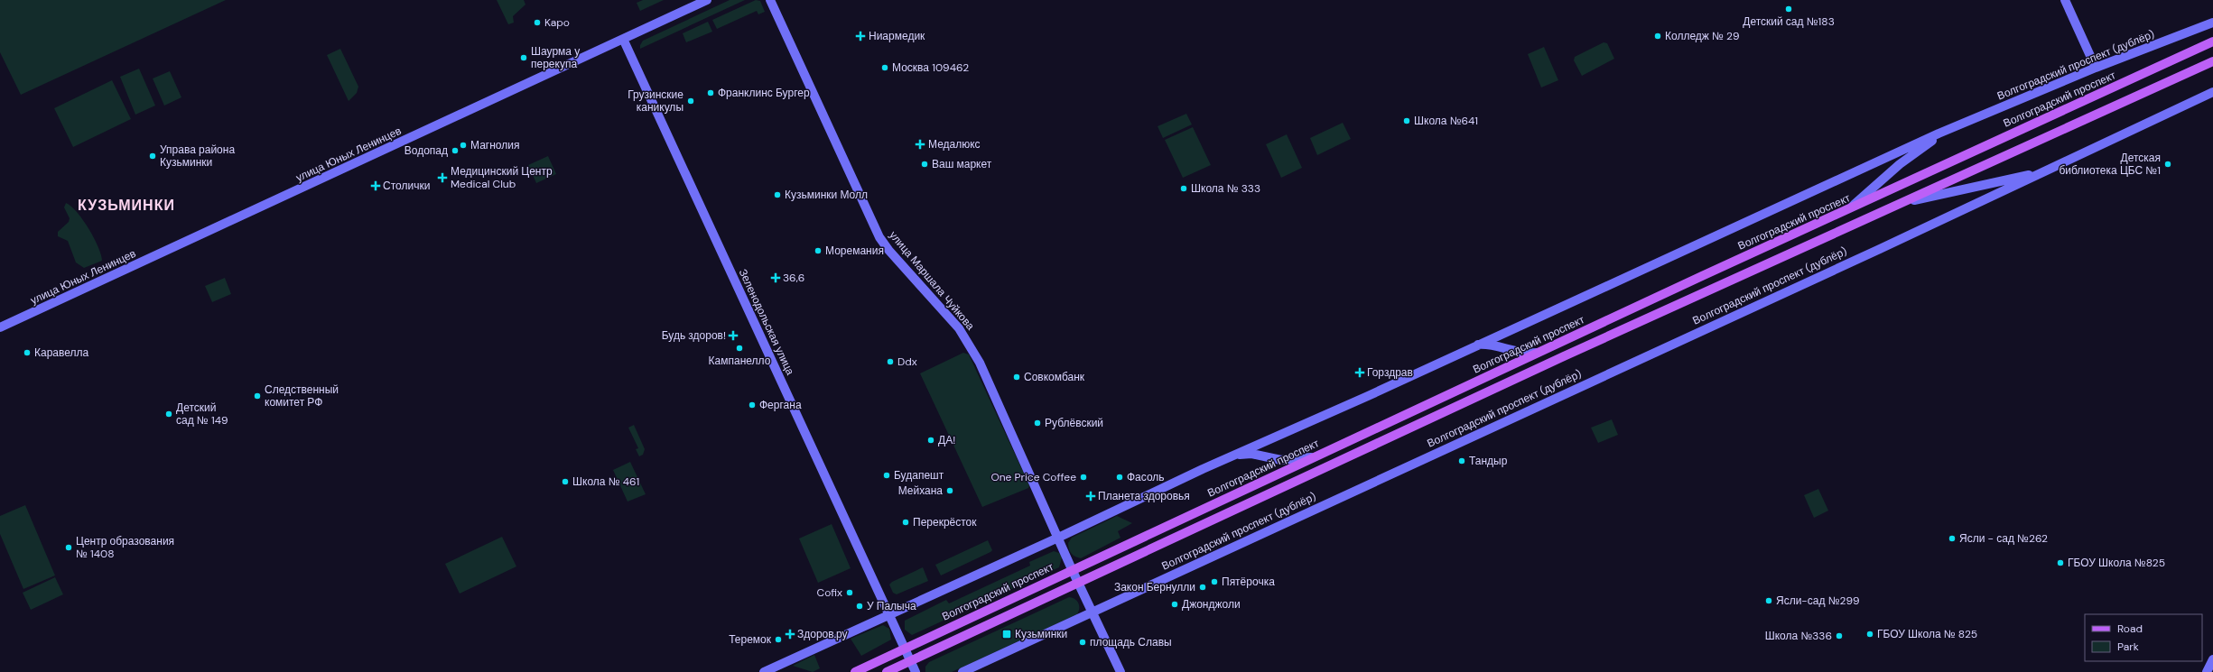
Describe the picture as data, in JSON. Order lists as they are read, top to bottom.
{
  "streets": {
    "main road": ["Волгоградский проспект"],
    "street": [
      "Волгоградский проспект (дублёр)",
      "улица Юных Ленинцев",
      "улица Маршала Чуйкова",
      "Зеленодольская улица"
    ]
  },
  "crossings": [
    ["Волгоградский проспект (дублёр)", "Волгоградский проспект"],
    ["Волгоградский проспект (дублёр)", "улица Маршала Чуйкова"],
    ["Волгоградский проспект (дублёр)", "Зеленодольская улица"],
    ["Волгоградский проспект", "улица Маршала Чуйкова"],
    ["Волгоградский проспект", "Зеленодольская улица"],
    ["улица Юных Ленинцев", "Зеленодольская улица"]
  ],
  "districts": ["КУЗЬМИНКИ"],
  "places": {
    "other": [
      "Детский сад №183",
      "Kapo",
      "Колледж № 29",
      "Шаурма у перекупа",
      "Москва 109462",
      "Франклинс Бургер",
      "Грузинские каникулы",
      "Школа №641",
      "Магнолия",
      "Водопад",
      "Управа района Кузьминки",
      "Ваш маркет",
      "Детская библиотека ЦБС №1",
      "Школа № 333",
      "Кузьминки Молл",
      "Моремания",
      "Кампанелло",
      "Каравелла",
      "Ddx",
      "Совкомбанк",
      "Следственный комитет РФ",
      "Фергана",
      "Детский сад № 149",
      "Рублёвский",
      "ДА!",
      "Тандыр",
      "Будапешт",
      "One Price Coffee",
      "Фасоль",
      "Школа № 461",
      "Мейхана",
      "Перекрёсток",
      "Ясли - сад №262",
      "Центр образования № 1408",
      "ГБОУ Школа №825",
      "Пятёрочка",
      "Закон Бернулли",
      "Cofix",
      "Ясли-сад №299",
      "Джонджоли",
      "У Палыча",
      "ГБОУ Школа № 825",
      "Школа №336",
      "Теремок",
      "площадь Славы"
    ],
    "health": [
      "Ниармедик",
      "Медалюкс",
      "Медицинский Центр Medical Club",
      "Столички",
      "36,6",
      "Будь здоров!",
      "Горздрав",
      "Планета здоровья",
      "Здоров.ру"
    ],
    "transit": ["Кузьминки"]
  },
  "legend": ["Road", "Park"]
}
